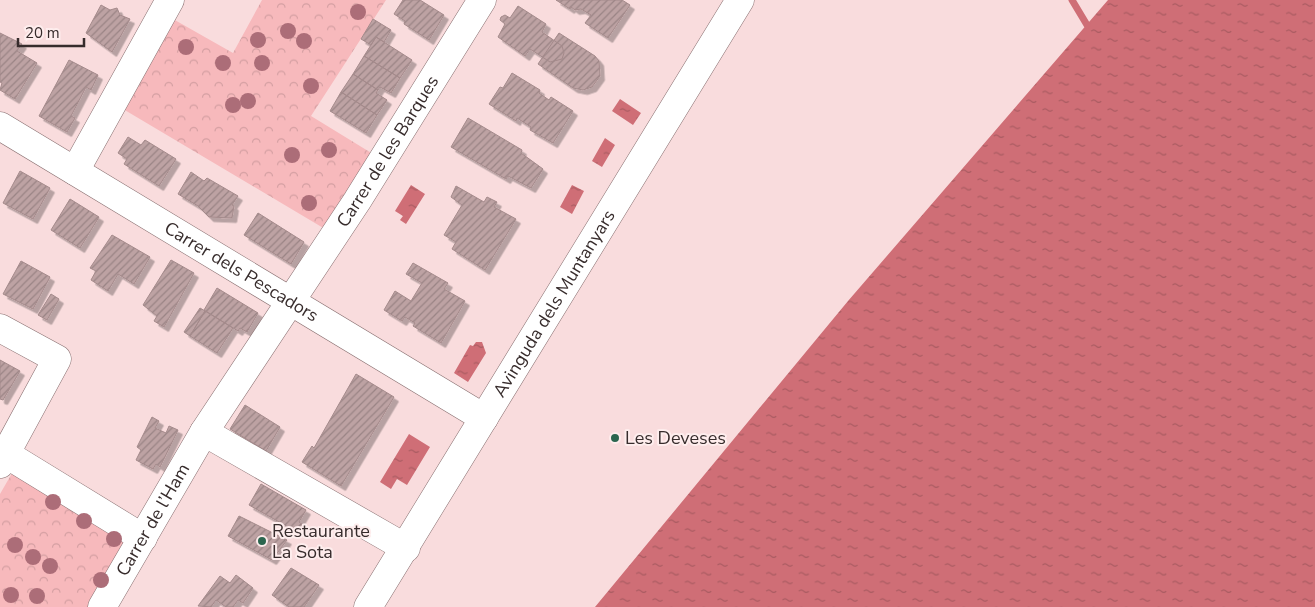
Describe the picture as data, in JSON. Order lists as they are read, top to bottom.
{
  "streets": {
    "street": [
      "Carrer de les Barques",
      "Carrer dels Pescadors",
      "Avinguda dels Muntanyars",
      "Carrer de l’Ham"
    ]
  },
  "crossings": [
    ["Carrer de les Barques", "Carrer dels Pescadors"],
    ["Carrer de les Barques", "Carrer de l’Ham"],
    ["Carrer dels Pescadors", "Avinguda dels Muntanyars"],
    ["Carrer dels Pescadors", "Carrer de l’Ham"]
  ],
  "places": ["Les Deveses", "Restaurante La Sota"],
  "scale_bar": "20 m"
}
